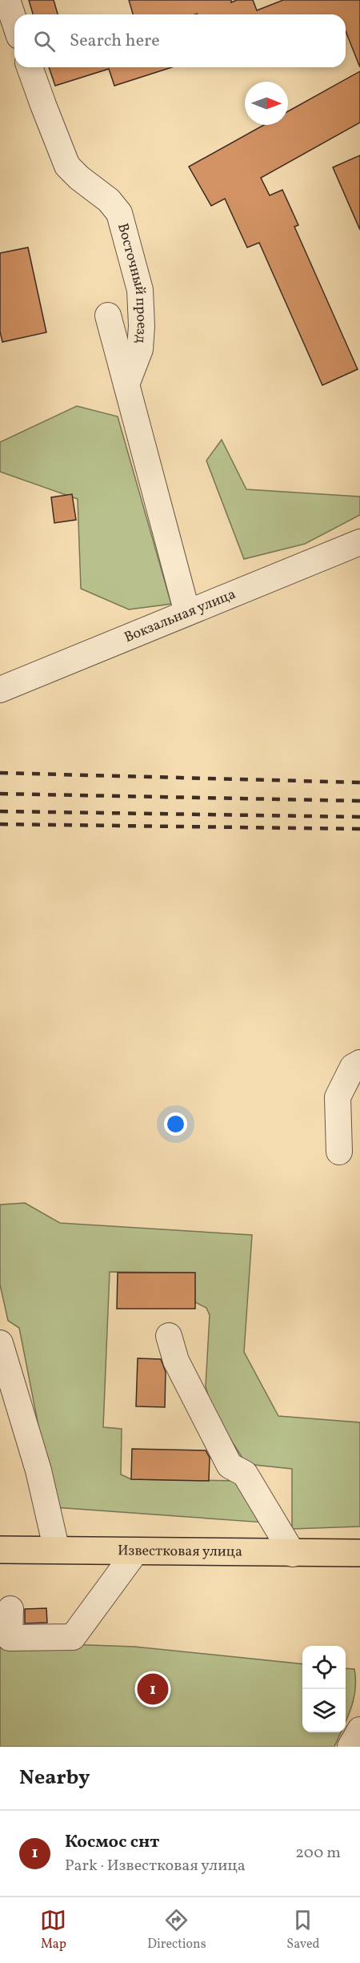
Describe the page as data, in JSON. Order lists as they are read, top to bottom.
{
  "streets": {
    "main road": ["Известковая улица"],
    "street": ["Восточный проезд", "Вокзальная улица"]
  },
  "north": "right",
  "page": {
    "search": "Search here",
    "pins": "1",
    "heading": "Nearby",
    "list": [
      {
        "mark": "1",
        "name": "Космос снт",
        "note": "Park · Известковая улица",
        "value": "200 m"
      }
    ],
    "nav": ["Map", "Directions", "Saved"]
  }
}
